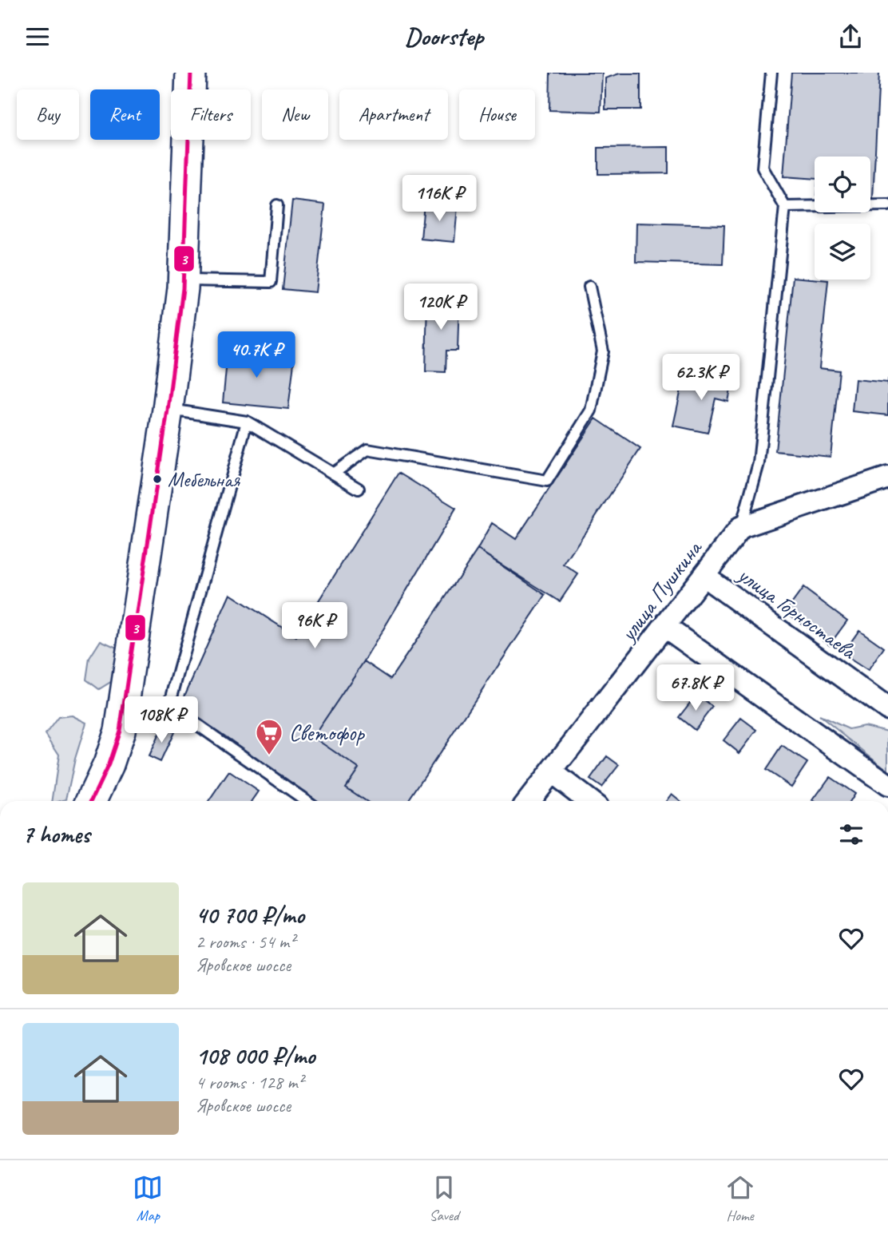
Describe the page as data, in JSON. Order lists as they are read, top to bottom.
{
  "streets": {
    "street": ["улица Пушкина", "улица Горностаева"]
  },
  "crossings": [
    ["улица Пушкина", "улица Горностаева"]
  ],
  "places": {
    "other": ["Мебельная"],
    "supermarket": ["Светофор"]
  },
  "lines": ["transit line 3"],
  "page": {
    "header": "Doorstep",
    "chip": [
      "Buy",
      "Rent",
      "Filters",
      "New",
      "Apartment",
      "House"
    ],
    "price": [
      "116K ₽",
      "120K ₽",
      "40.7K ₽",
      "62.3K ₽",
      "96K ₽",
      "67.8K ₽",
      "108K ₽"
    ],
    "heading": "7 homes",
    "list": [
      {
        "name": "40 700 ₽/mo",
        "note": "2 rooms · 54 m² · Яровское шоссе"
      },
      {
        "name": "108 000 ₽/mo",
        "note": "4 rooms · 128 m² · Яровское шоссе"
      }
    ],
    "tabs": ["Map", "Saved", "Home"]
  }
}
